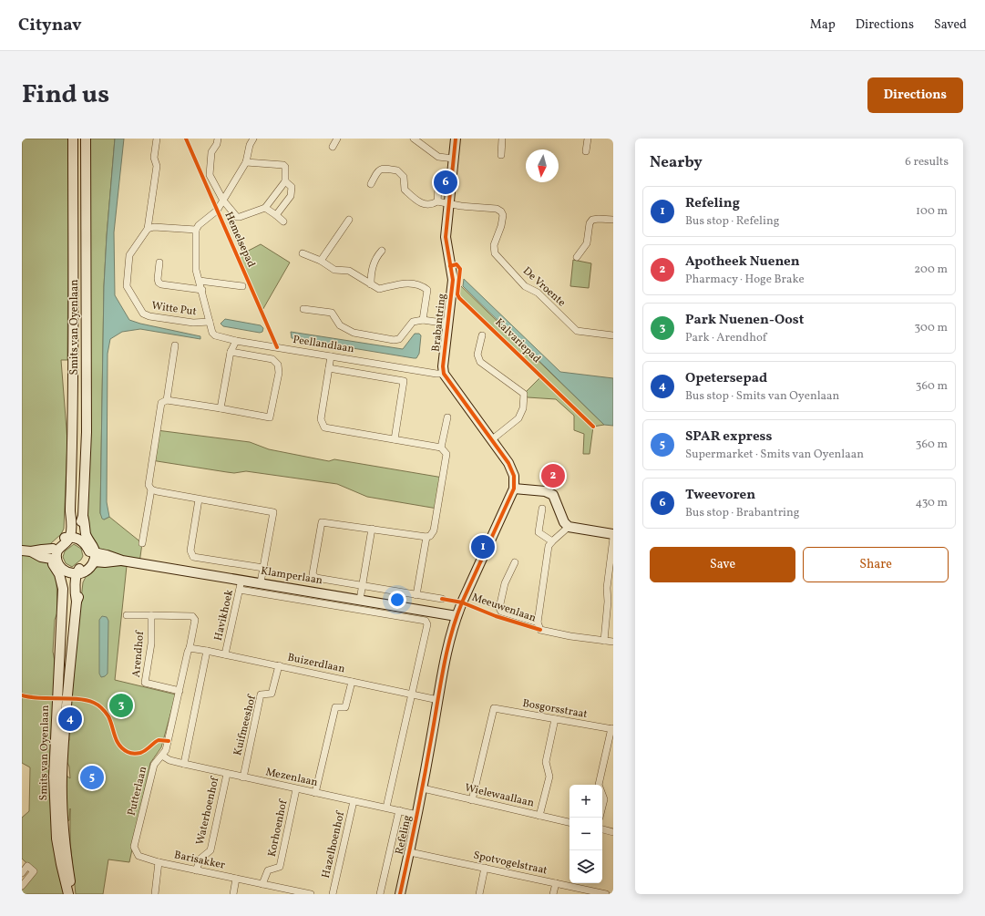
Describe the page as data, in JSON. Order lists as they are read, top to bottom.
{
  "streets": {
    "main road": [
      "Brabantring",
      "Smits van Oyenlaan",
      "Klamperlaan",
      "Refeling"
    ],
    "street": [
      "De Vroente",
      "Witte Put",
      "Peellandlaan",
      "Meeuwenlaan",
      "Havikhoek",
      "Arendhof",
      "Buizerdlaan",
      "Bosgorsstraat",
      "Kuifmeeshof",
      "Mezenlaan",
      "Putterlaan",
      "Wielewaallaan",
      "Waterhoenhof",
      "Korhoenhof",
      "Hazelhoenhof",
      "Barisakker",
      "Spotvogelstraat"
    ],
    "cycle path": ["Hemelsepad", "Kalvariepad"]
  },
  "crossings": [
    ["De Vroente", "Brabantring"],
    ["Witte Put", "Peellandlaan"],
    ["Brabantring", "Peellandlaan"],
    ["Smits van Oyenlaan", "Klamperlaan"],
    ["Klamperlaan", "Havikhoek"],
    ["Klamperlaan", "Buizerdlaan"],
    ["Klamperlaan", "Refeling"],
    ["Havikhoek", "Buizerdlaan"],
    ["Arendhof", "Buizerdlaan"],
    ["Arendhof", "Putterlaan"],
    ["Buizerdlaan", "Kuifmeeshof"],
    ["Buizerdlaan", "Putterlaan"],
    ["Buizerdlaan", "Refeling"],
    ["Bosgorsstraat", "Wielewaallaan"],
    ["Kuifmeeshof", "Mezenlaan"],
    ["Mezenlaan", "Putterlaan"],
    ["Mezenlaan", "Waterhoenhof"],
    ["Mezenlaan", "Korhoenhof"],
    ["Mezenlaan", "Refeling"],
    ["Mezenlaan", "Hazelhoenhof"],
    ["Putterlaan", "Barisakker"],
    ["Wielewaallaan", "Refeling"],
    ["Waterhoenhof", "Barisakker"],
    ["Korhoenhof", "Barisakker"],
    ["Refeling", "Spotvogelstraat"]
  ],
  "north": "bottom",
  "page": {
    "header": "Citynav",
    "nav": ["Map", "Directions", "Saved"],
    "title": "Find us",
    "buttons": [
      "Directions",
      ["Save", "Share"]
    ],
    "heading": ["Nearby", "6 results"],
    "pins": [
      "6",
      "2",
      "1",
      "3",
      "4",
      "5"
    ],
    "list": [
      {
        "mark": "1",
        "name": "Refeling",
        "note": "Bus stop · Refeling",
        "value": "100 m"
      },
      {
        "mark": "2",
        "name": "Apotheek Nuenen",
        "note": "Pharmacy · Hoge Brake",
        "value": "200 m"
      },
      {
        "mark": "3",
        "name": "Park Nuenen-Oost",
        "note": "Park · Arendhof",
        "value": "300 m"
      },
      {
        "mark": "4",
        "name": "Opetersepad",
        "note": "Bus stop · Smits van Oyenlaan",
        "value": "360 m"
      },
      {
        "mark": "5",
        "name": "SPAR express",
        "note": "Supermarket · Smits van Oyenlaan",
        "value": "360 m"
      },
      {
        "mark": "6",
        "name": "Tweevoren",
        "note": "Bus stop · Brabantring",
        "value": "430 m"
      }
    ],
    "map_buttons": ["+", "−"]
  }
}
